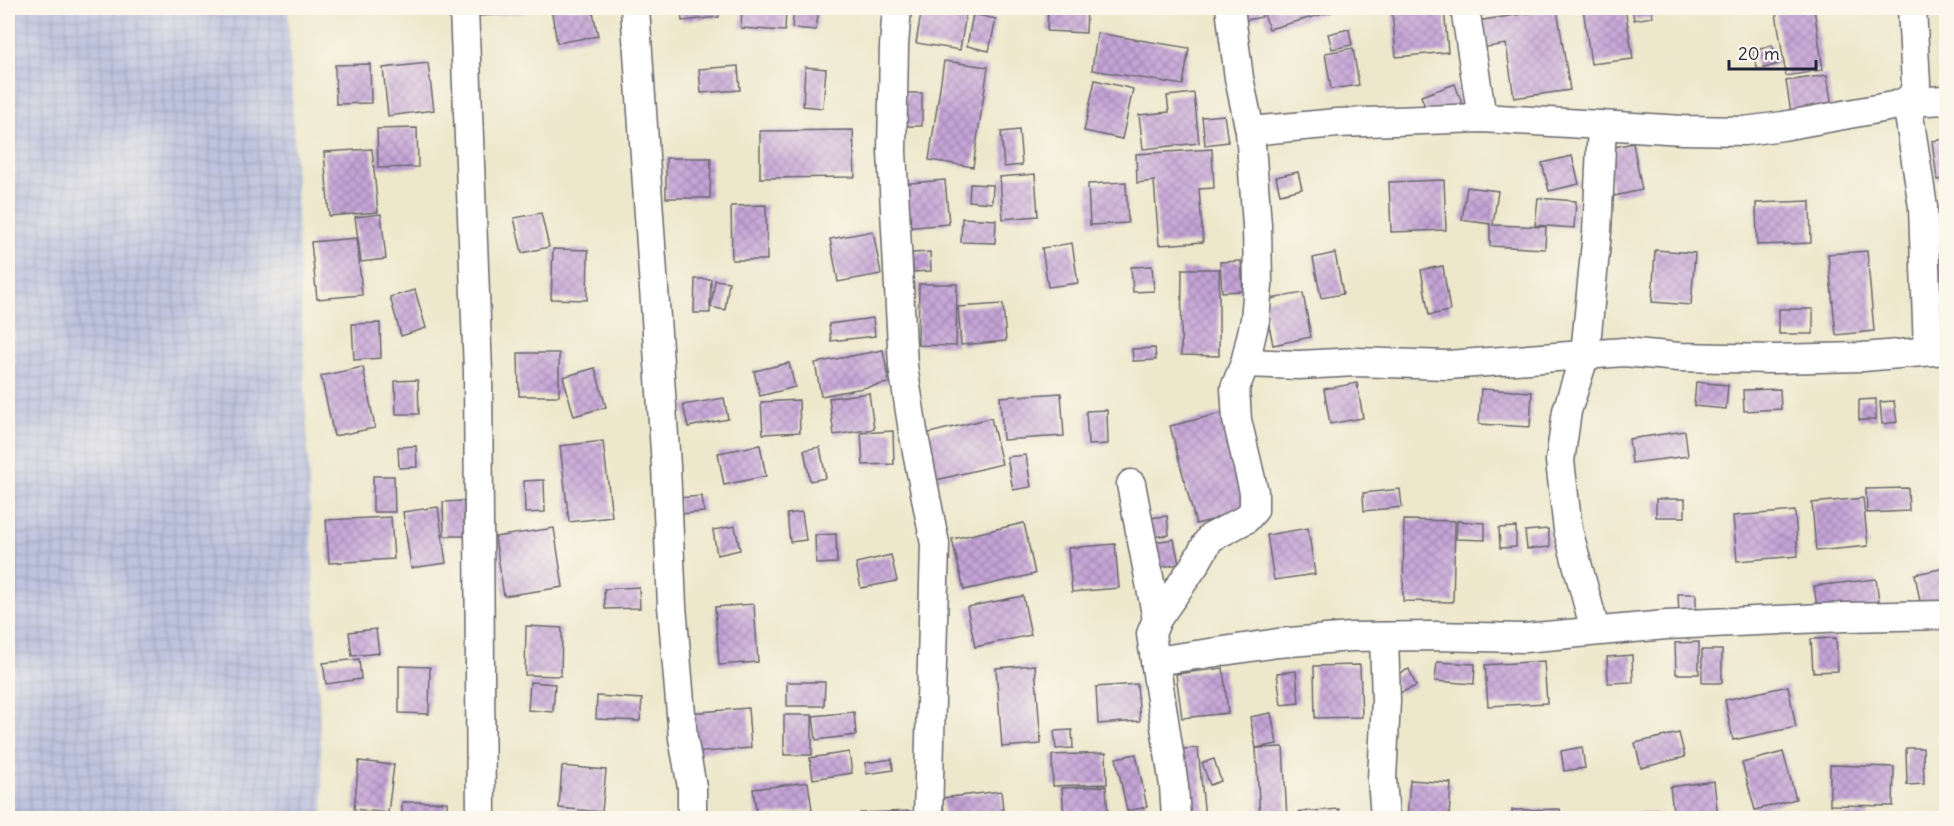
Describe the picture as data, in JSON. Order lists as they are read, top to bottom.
{
  "scale_bar": "20 m"
}
